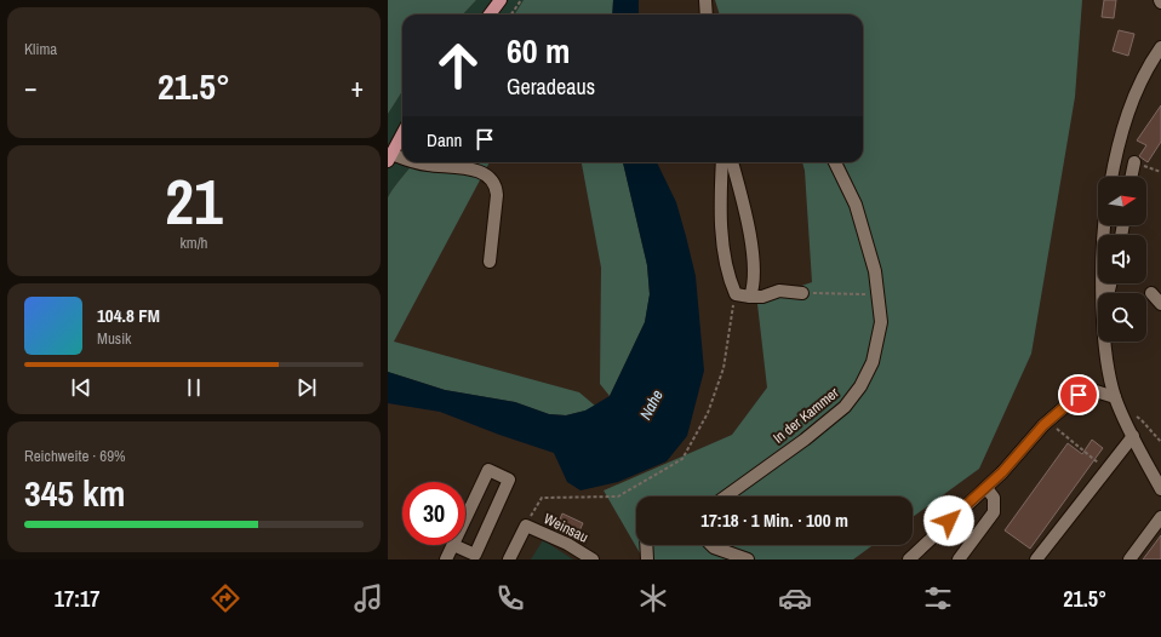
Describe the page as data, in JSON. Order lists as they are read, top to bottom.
{
  "streets": {
    "street": ["In der Kammer", "Weinsau"]
  },
  "water": ["Nahe"],
  "north": "right",
  "page": {
    "tile": [
      "Klima",
      ["21", "km/h"],
      ["Reichweite · 69%", "345 km"]
    ],
    "turn": ["60 m", "Geradeaus"],
    "heat": ["−", "21.5°", "+"],
    "then": "Dann",
    "song": ["104.8 FM", "Musik"],
    "limit": "30",
    "trip": "17:18 · 1 Min. · 100 m",
    "tabs": ["17:17", "21.5°"]
  }
}
